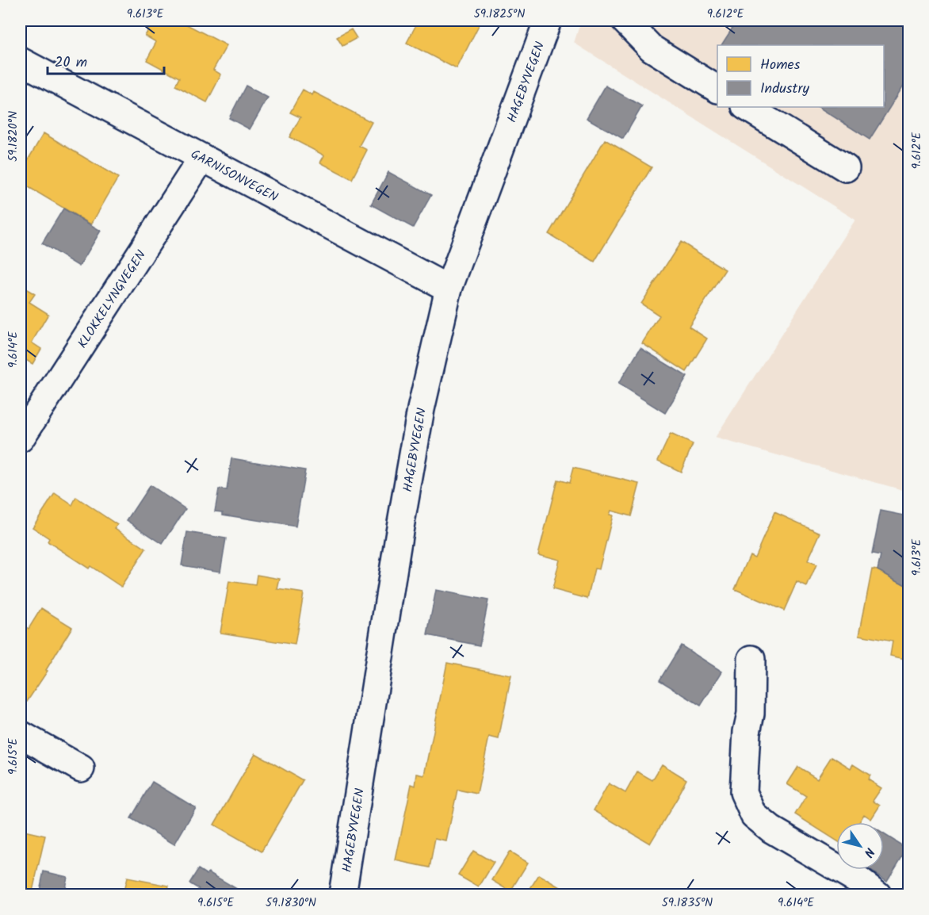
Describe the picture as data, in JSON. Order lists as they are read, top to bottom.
{
  "streets": {
    "street": ["HAGEBYVEGEN", "GARNISONVEGEN", "KLOKKELYNGVEGEN"]
  },
  "crossings": [
    ["HAGEBYVEGEN", "GARNISONVEGEN"],
    ["GARNISONVEGEN", "KLOKKELYNGVEGEN"]
  ],
  "legend": ["Homes", "Industry"],
  "scale_bar": "20 m",
  "north": "bottom right",
  "coordinates": [
    "9.613°E",
    "59.1825°N",
    "9.612°E",
    "59.1820°N",
    "9.614°E",
    "9.615°E",
    "59.1830°N",
    "59.1835°N"
  ]
}
